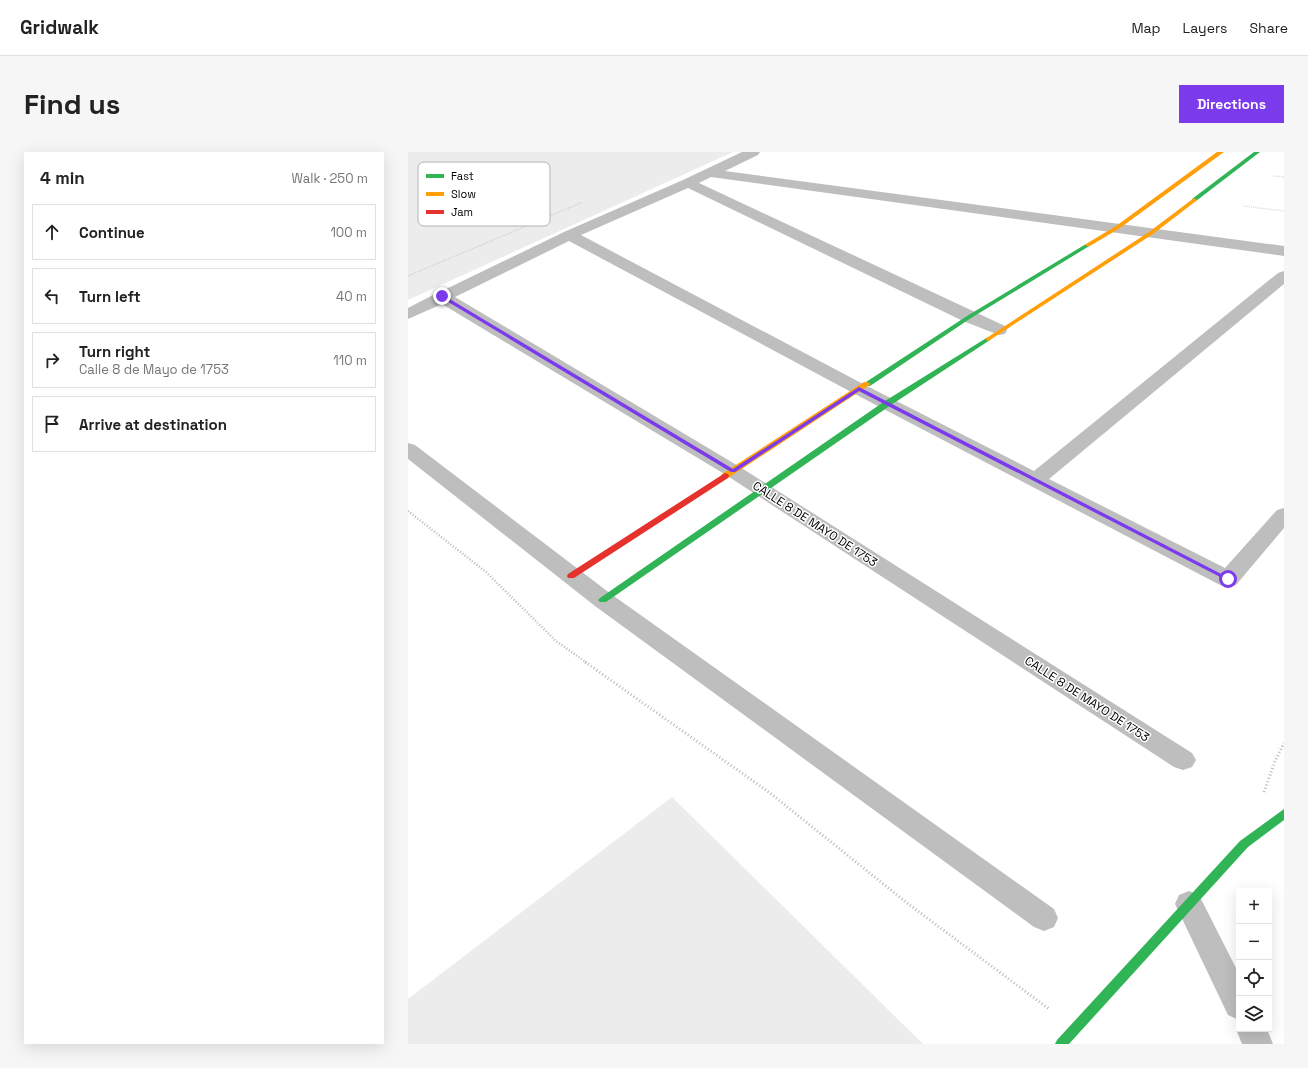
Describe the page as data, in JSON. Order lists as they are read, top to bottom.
{
  "streets": {
    "street": ["CALLE 8 DE MAYO DE 1753"]
  },
  "legend": ["Fast", "Slow", "Jam"],
  "page": {
    "header": "Gridwalk",
    "nav": ["Map", "Layers", "Share"],
    "buttons": "Directions",
    "title": "Find us",
    "heading": ["4 min", "Walk · 250 m"],
    "list": [
      ["Continue", "100 m"],
      ["Turn left", "40 m"],
      ["Turn right", "Calle 8 de Mayo de 1753", "110 m"],
      "Arrive at destination"
    ],
    "map_buttons": ["+", "−"]
  }
}
